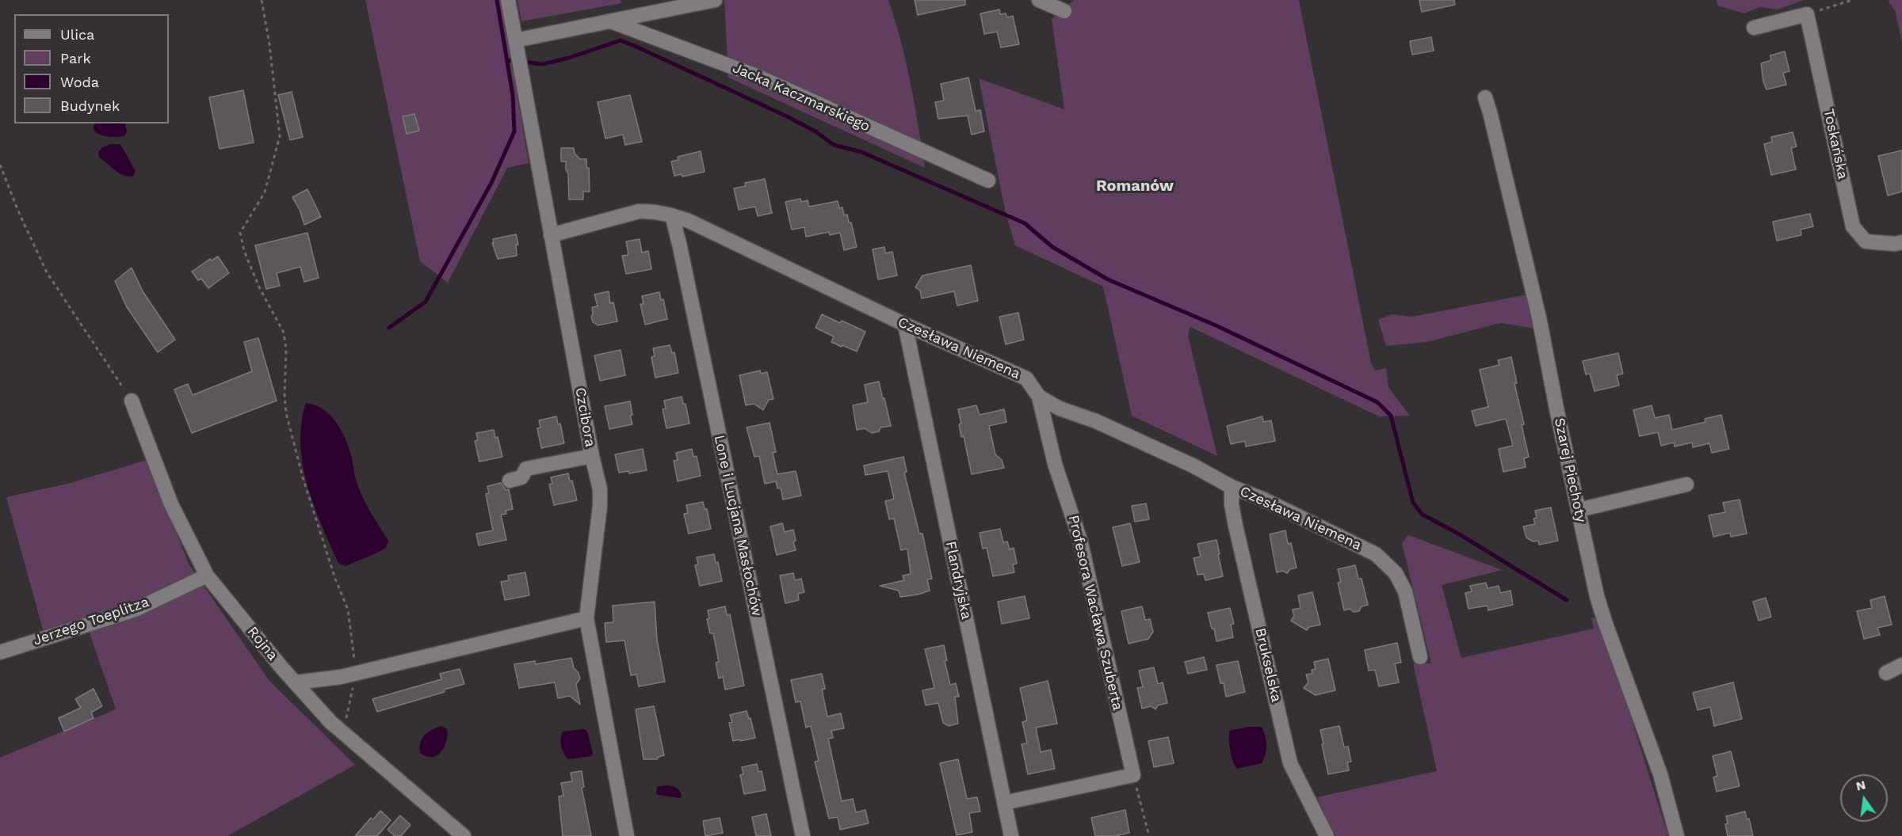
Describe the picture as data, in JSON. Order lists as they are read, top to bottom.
{
  "streets": {
    "street": [
      "Jacka Kaczmarskiego",
      "Toskańska",
      "Czesława Niemena",
      "Czcibora",
      "Szarej Piechoty",
      "Lone i Lucjana Masłochów",
      "Flandryjska",
      "Profesora Wacława Szuberta",
      "Jerzego Toeplitza",
      "Rojna",
      "Brukselska"
    ]
  },
  "crossings": [
    ["Czesława Niemena", "Czcibora"],
    ["Czesława Niemena", "Lone i Lucjana Masłochów"],
    ["Czesława Niemena", "Flandryjska"],
    ["Czesława Niemena", "Profesora Wacława Szuberta"],
    ["Czesława Niemena", "Brukselska"],
    ["Jerzego Toeplitza", "Rojna"]
  ],
  "districts": ["Romanów"],
  "legend": [
    "Ulica",
    "Park",
    "Woda",
    "Budynek"
  ],
  "north": "top"
}
